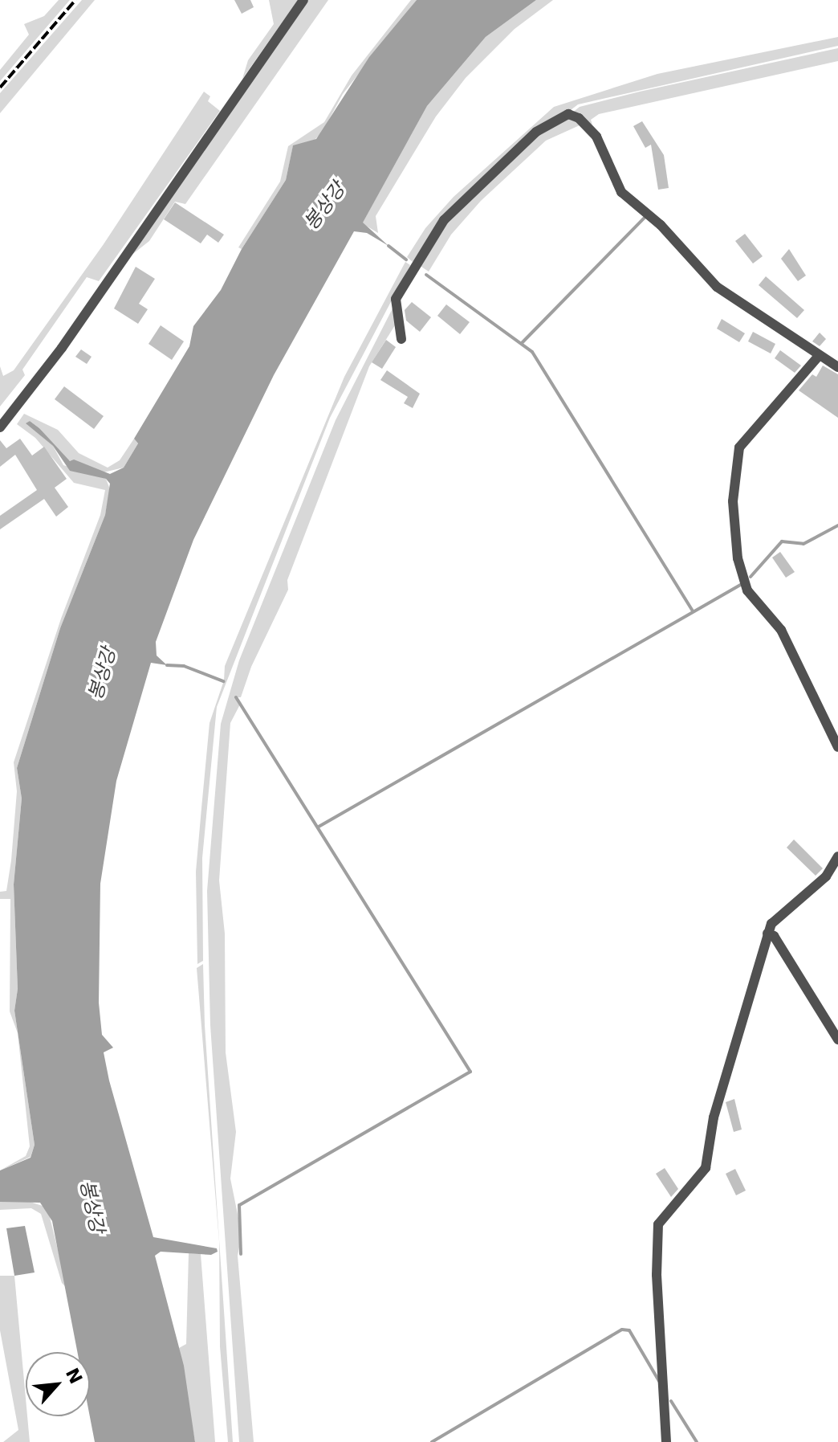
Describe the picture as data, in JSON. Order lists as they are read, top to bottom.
{
  "water": ["봉상강"],
  "north": "top right"
}
